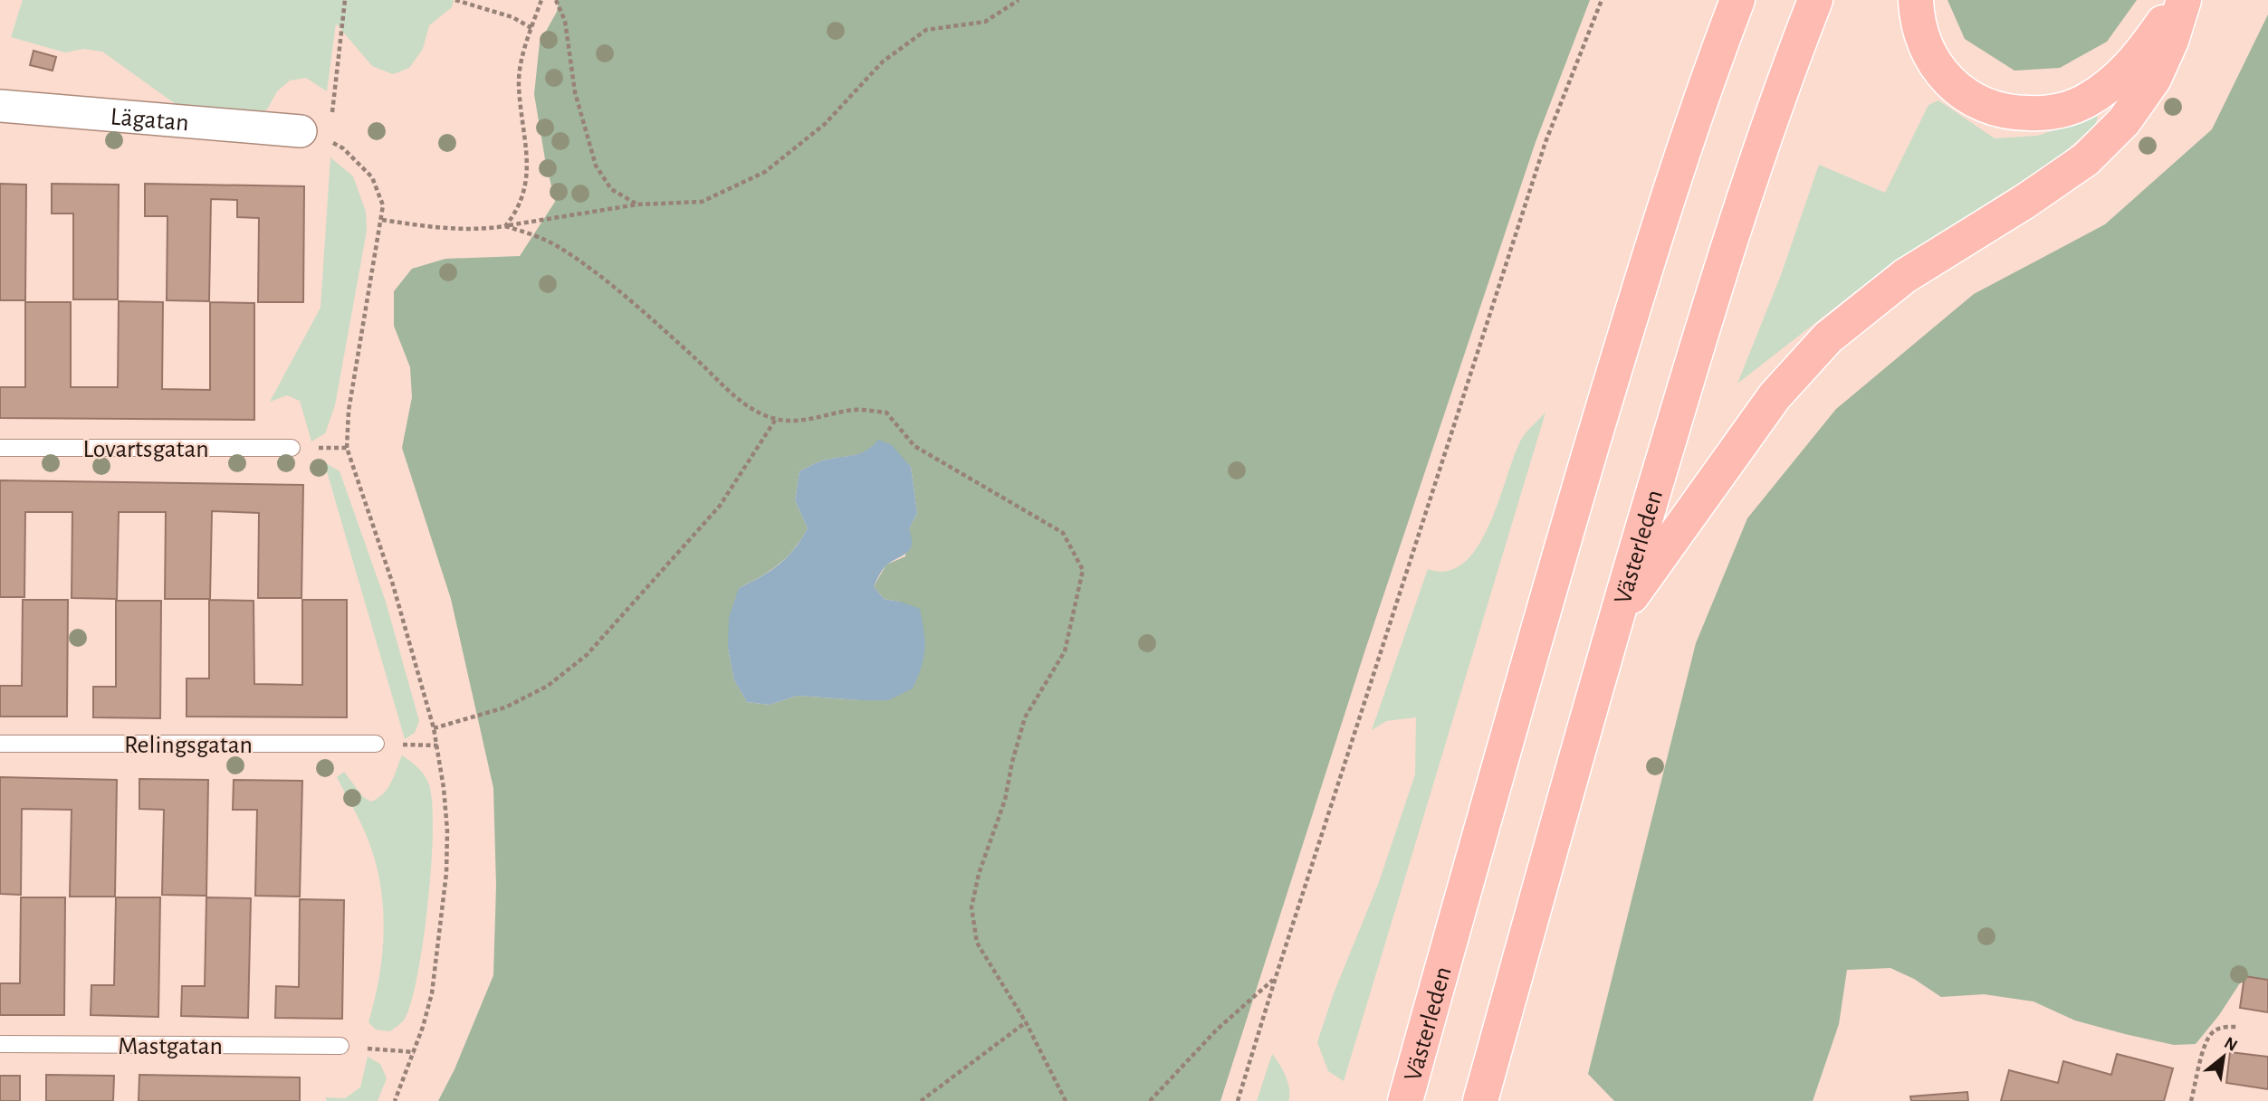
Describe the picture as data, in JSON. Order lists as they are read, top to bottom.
{
  "streets": {
    "highway": ["Västerleden"],
    "street": ["Lägatan"],
    "lane": ["Lovartsgatan", "Relingsgatan", "Mastgatan"]
  },
  "north": "top right"
}
